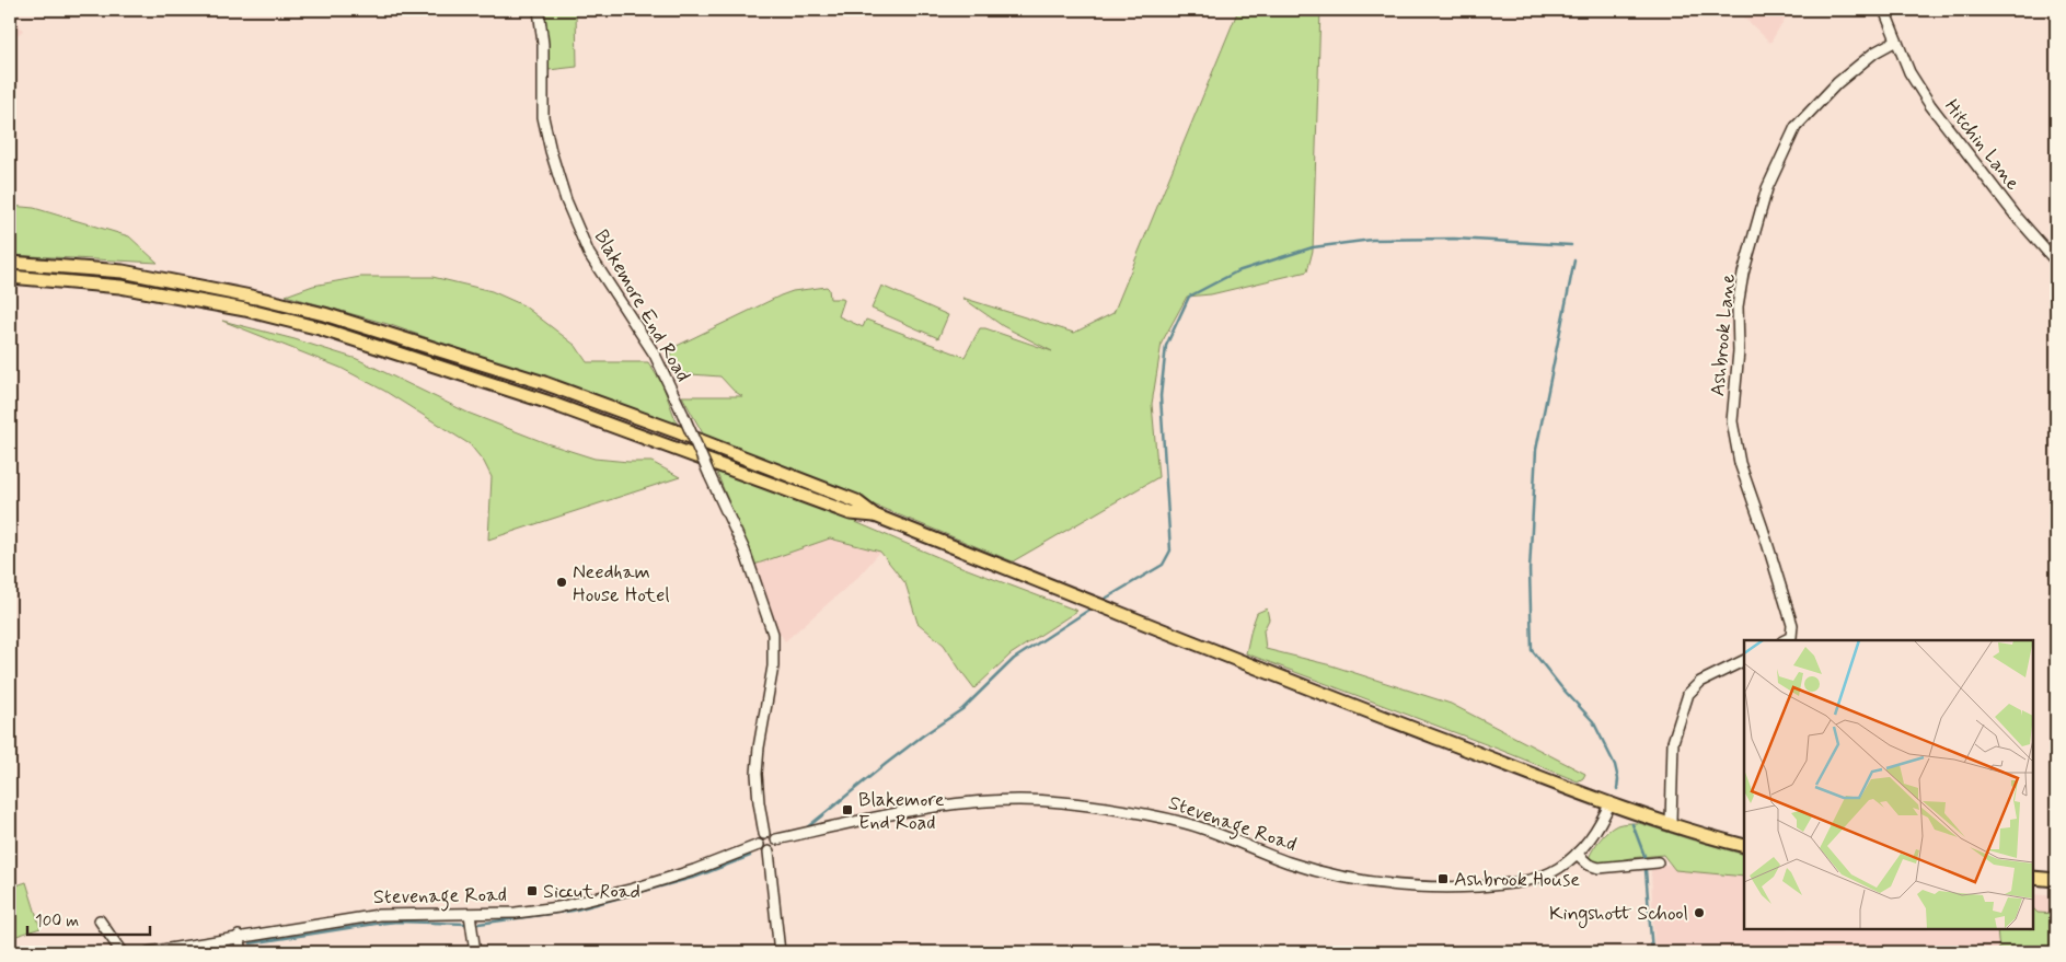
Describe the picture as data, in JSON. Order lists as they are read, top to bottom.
{
  "streets": {
    "street": [
      "Hitchin Lane",
      "Blakemore End Road",
      "Ashbrook Lane",
      "Stevenage Road"
    ]
  },
  "crossings": [
    ["Hitchin Lane", "Ashbrook Lane"],
    ["Blakemore End Road", "Stevenage Road"]
  ],
  "places": {
    "other": ["Needham House Hotel", "Kingshott School"],
    "transit": ["Blakemore End Road", "Ashbrook House", "Siccut Road"]
  },
  "scale_bar": "100 m"
}
